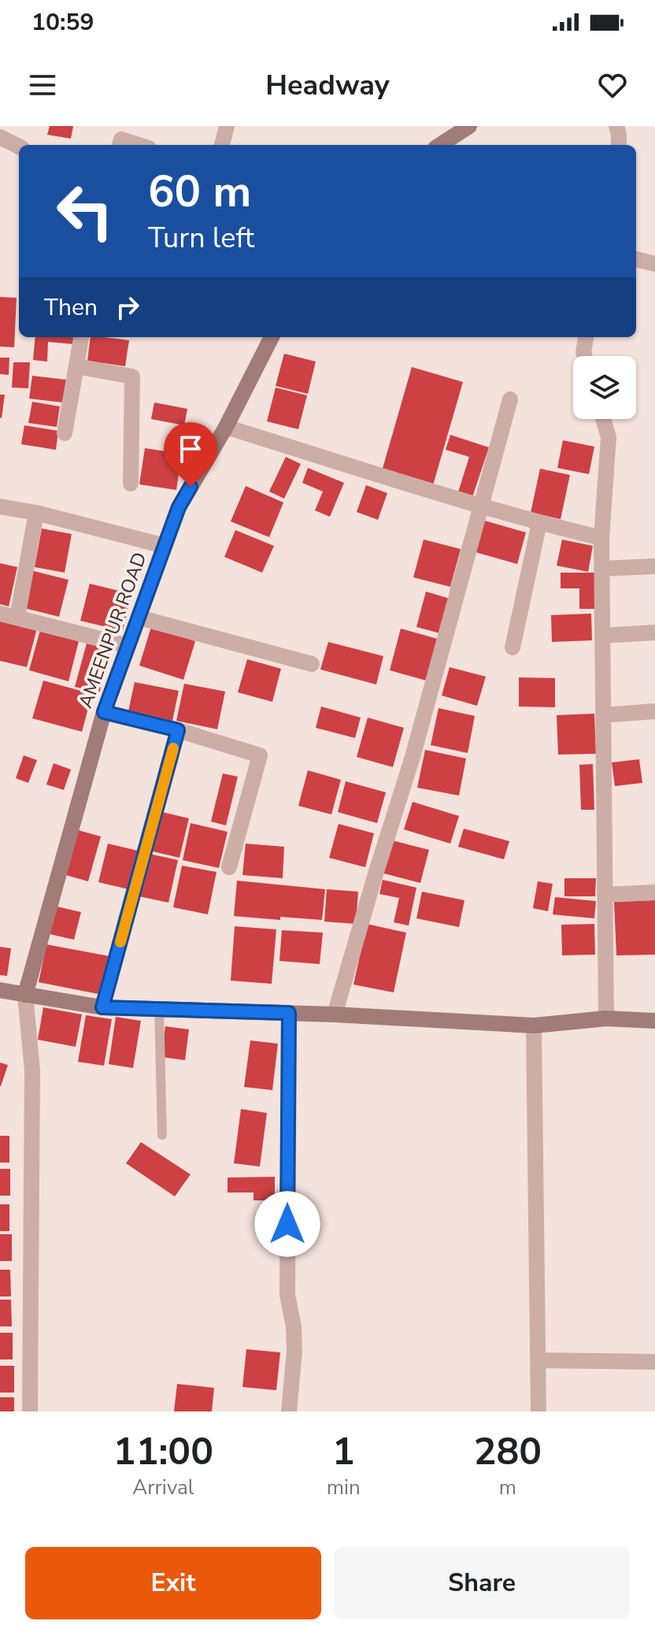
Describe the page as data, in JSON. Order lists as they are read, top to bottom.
{
  "streets": {
    "street": ["AMEENPUR ROAD"]
  },
  "page": {
    "status": "10:59",
    "header": "Headway",
    "turn": ["60 m", "Turn left"],
    "then": "Then",
    "eta": [
      "11:00",
      "Arrival",
      "1",
      "min",
      "280",
      "m"
    ],
    "buttons": ["Exit", "Share"]
  }
}
